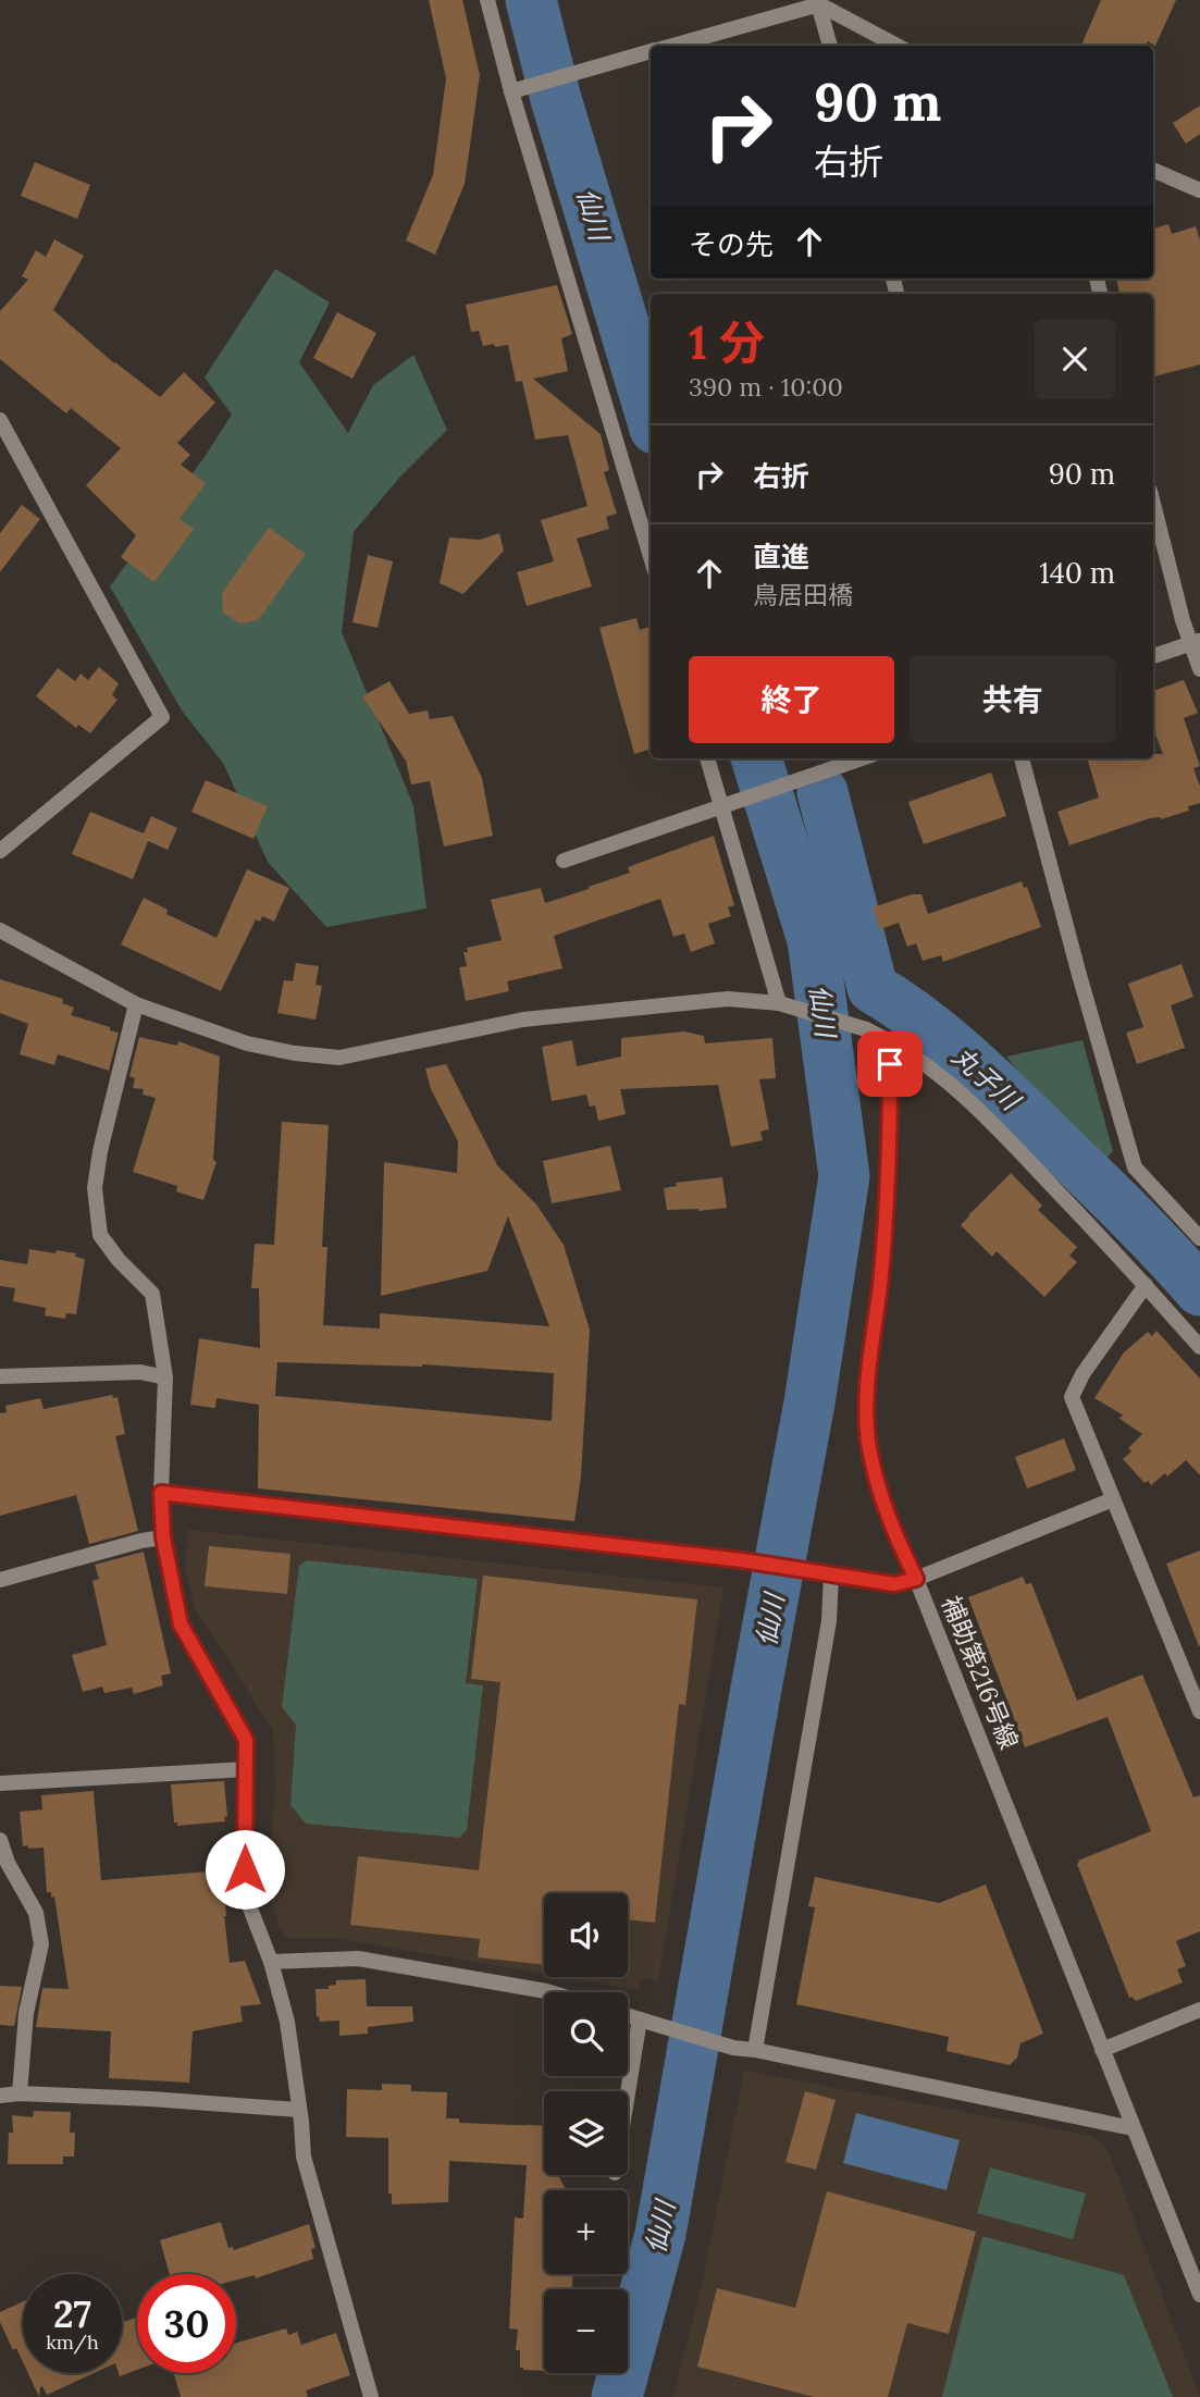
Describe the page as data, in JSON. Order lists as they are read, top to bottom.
{
  "streets": {
    "street": ["補助第216号線"]
  },
  "water": ["仙川", "丸子川"],
  "page": {
    "turn": ["90 m", "右折"],
    "then": "その先",
    "heading": ["1 分", "390 m · 10:00"],
    "list": [
      {
        "name": "右折",
        "value": "90 m"
      },
      {
        "name": "直進",
        "note": "鳥居田橋",
        "value": "140 m"
      }
    ],
    "buttons": ["終了", "共有"],
    "map_buttons": ["+", "−"],
    "speed": "27 km/h",
    "limit": "30"
  }
}
